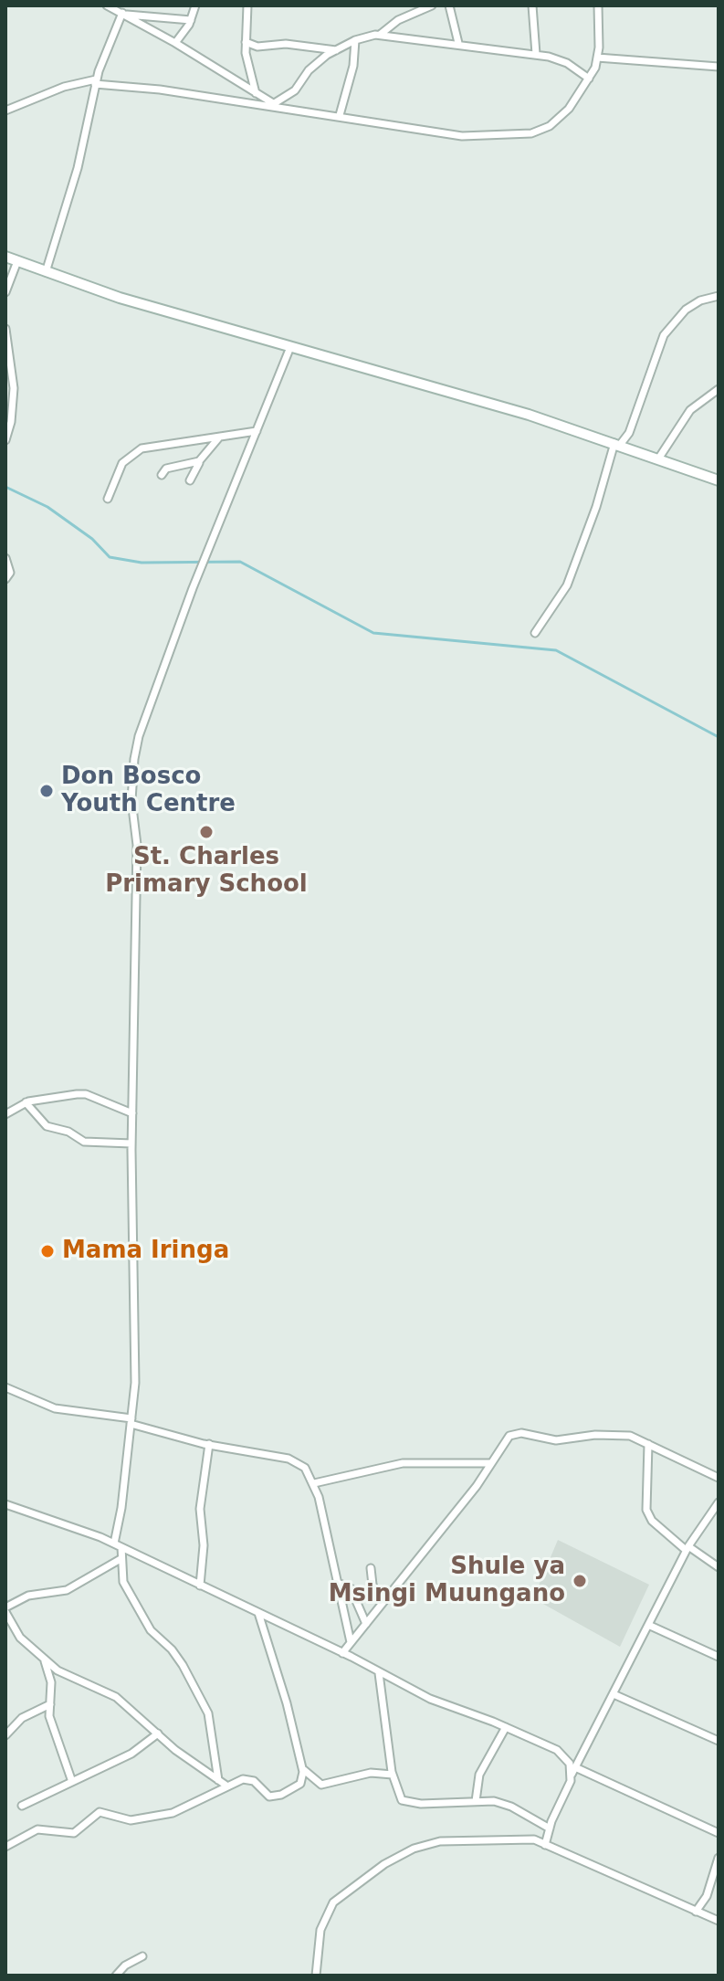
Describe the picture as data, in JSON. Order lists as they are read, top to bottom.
{
  "places": [
    "Don Bosco Youth Centre",
    "St. Charles Primary School",
    "Mama Iringa",
    "Shule ya Msingi Muungano"
  ]
}
